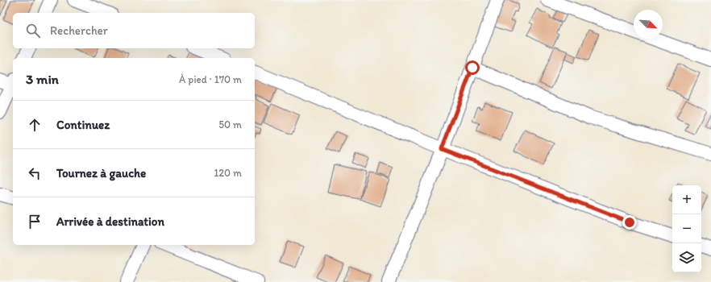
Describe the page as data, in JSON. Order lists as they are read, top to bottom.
{
  "north": "bottom right",
  "page": {
    "search": "Rechercher",
    "heading": ["3 min", "À pied · 170 m"],
    "list": [
      ["Continuez", "50 m"],
      ["Tournez à gauche", "120 m"],
      "Arrivée à destination"
    ],
    "map_buttons": ["+", "−"]
  }
}
